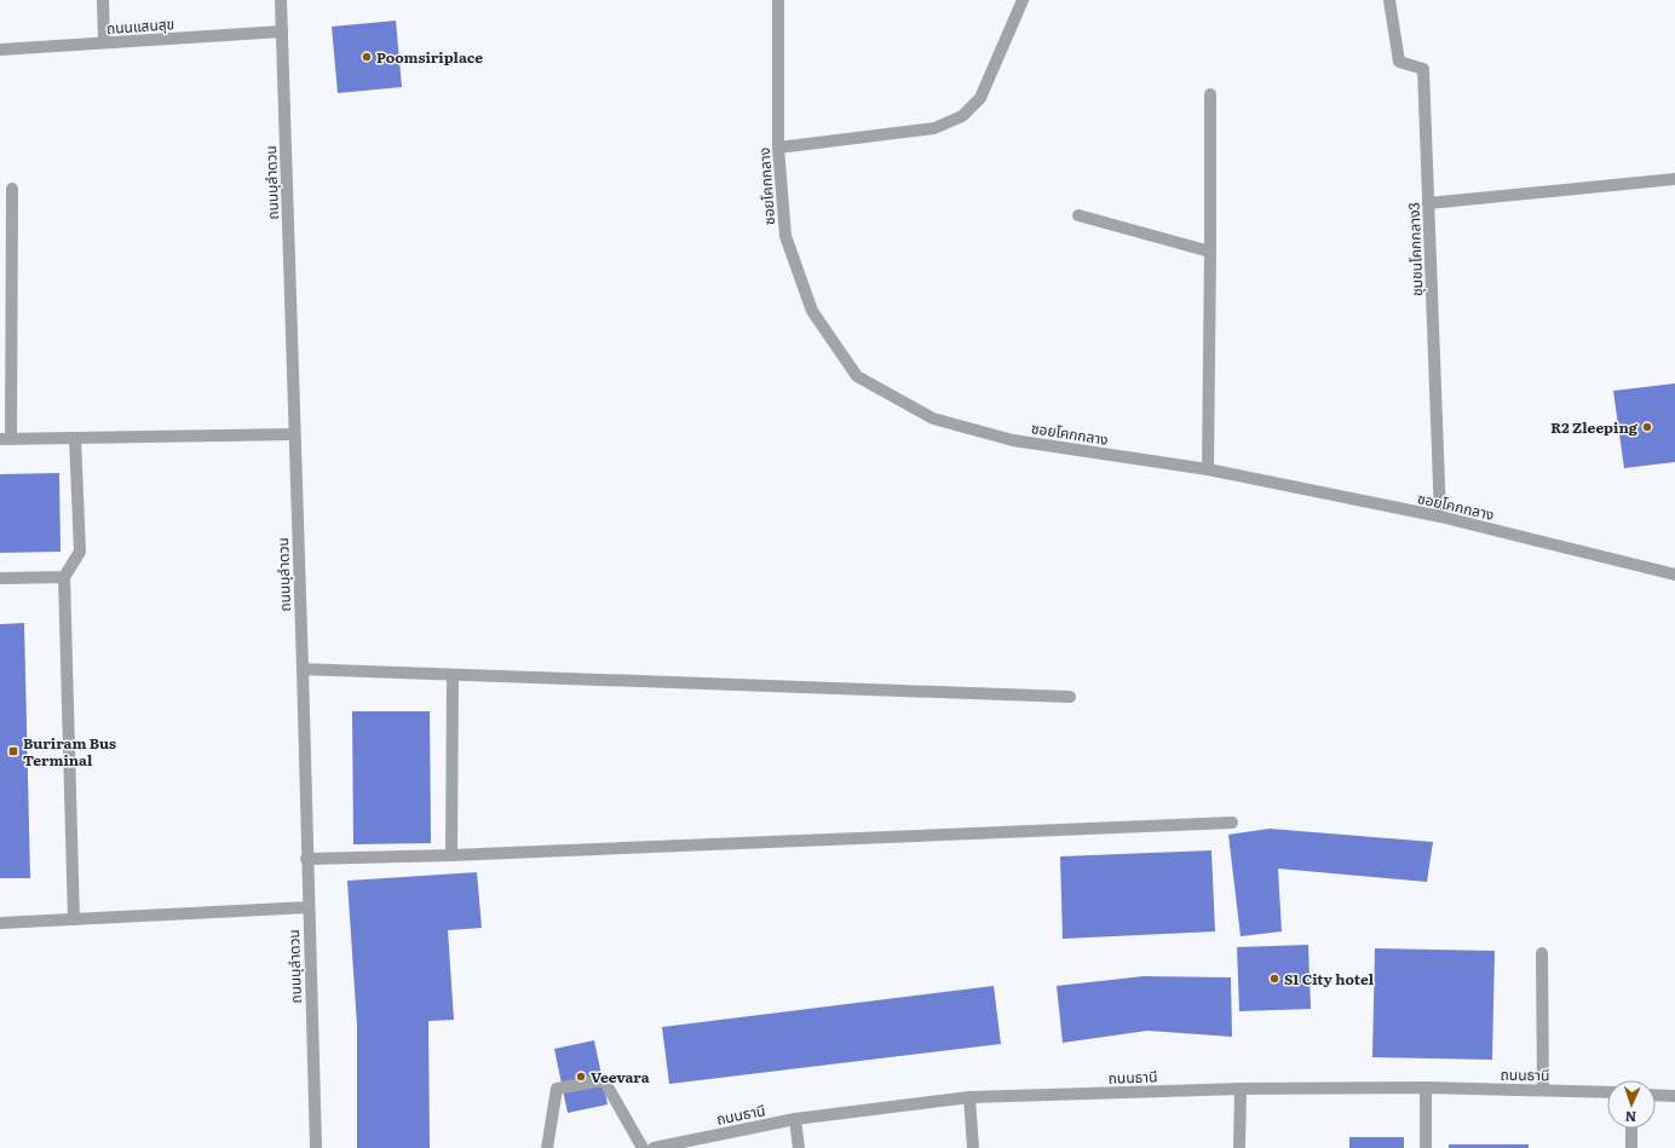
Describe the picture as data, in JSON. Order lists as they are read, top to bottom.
{
  "streets": {
    "street": [
      "ถนนแสนสุข",
      "ถนนบุลำดวน",
      "ซอยโคกกลาง",
      "ชุมชนโคกกลาง3",
      "ถนนธานี"
    ]
  },
  "crossings": [
    ["ถนนแสนสุข", "ถนนบุลำดวน"],
    ["ซอยโคกกลาง", "ชุมชนโคกกลาง3"]
  ],
  "places": {
    "other": [
      "Poomsiriplace",
      "R2 Zleeping",
      "S1 City hotel",
      "Veevara"
    ],
    "transit": ["Buriram Bus Terminal"]
  },
  "north": "bottom"
}
